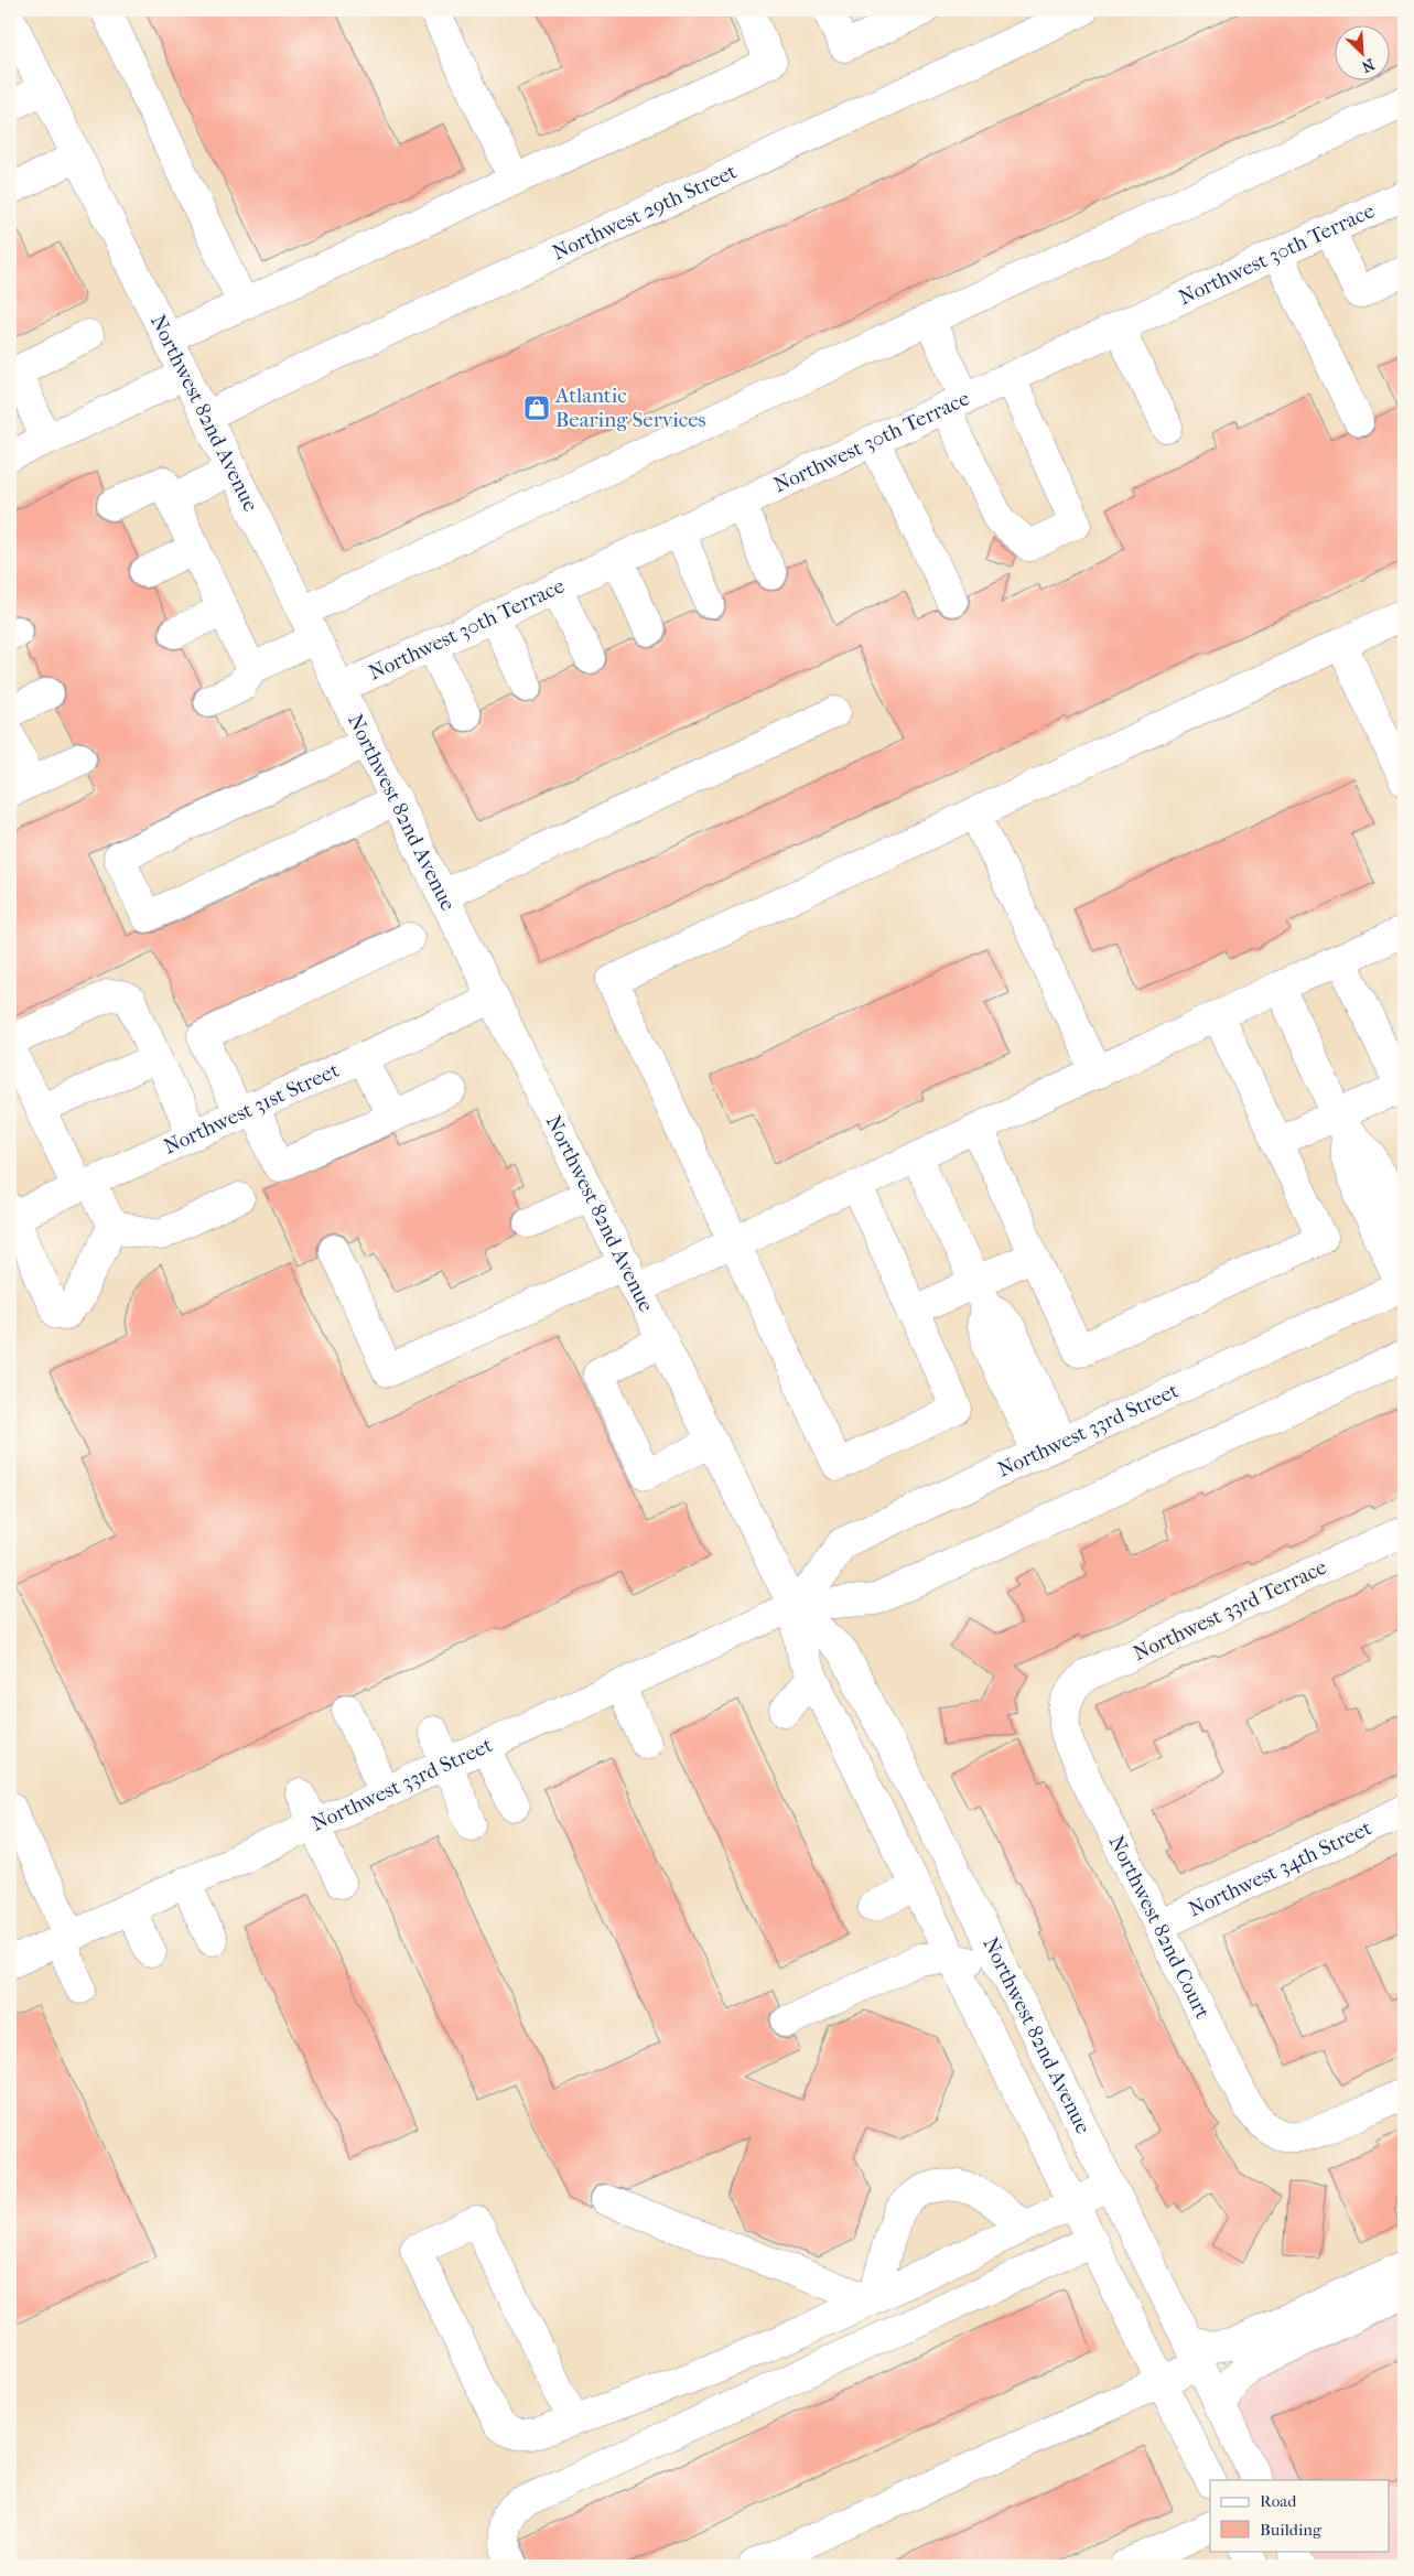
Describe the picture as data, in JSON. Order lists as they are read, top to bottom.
{
  "streets": {
    "street": [
      "Northwest 29th Street",
      "Northwest 30th Terrace",
      "Northwest 82nd Avenue",
      "Northwest 31st Street",
      "Northwest 33rd Street",
      "Northwest 33rd Terrace",
      "Northwest 34th Street",
      "Northwest 82nd Court"
    ]
  },
  "crossings": [
    ["Northwest 29th Street", "Northwest 82nd Avenue"],
    ["Northwest 30th Terrace", "Northwest 82nd Avenue"],
    ["Northwest 82nd Avenue", "Northwest 31st Street"],
    ["Northwest 82nd Avenue", "Northwest 33rd Street"],
    ["Northwest 33rd Terrace", "Northwest 82nd Court"],
    ["Northwest 34th Street", "Northwest 82nd Court"]
  ],
  "places": {
    "shop": ["Atlantic Bearing Services"]
  },
  "legend": ["Road", "Building"],
  "north": "bottom right"
}
